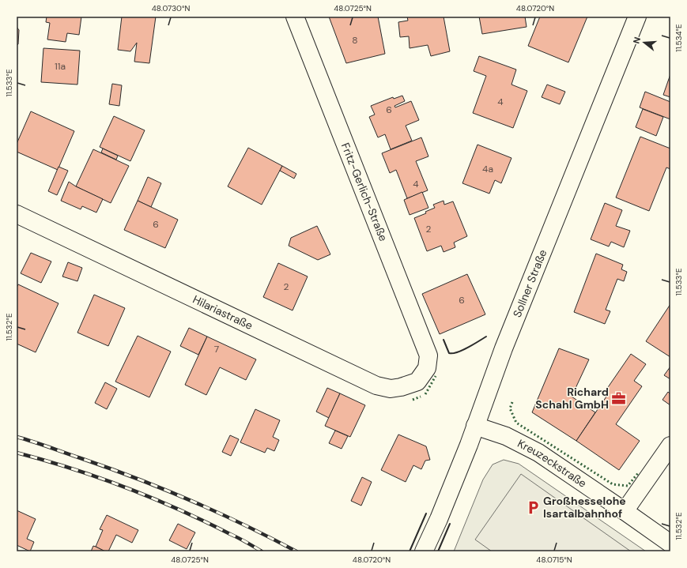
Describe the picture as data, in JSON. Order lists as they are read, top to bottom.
{
  "streets": {
    "street": [
      "Fritz-Gerlich-Straße",
      "Sollner Straße",
      "Hilariastraße",
      "Kreuzeckstraße"
    ]
  },
  "crossings": [
    ["Fritz-Gerlich-Straße", "Hilariastraße"],
    ["Sollner Straße", "Kreuzeckstraße"]
  ],
  "places": {
    "office": ["Richard Schahl GmbH"],
    "parking": ["Großhesselohe Isartalbahnhof"]
  },
  "house_numbers": [
    "8",
    "11a",
    "4",
    "6",
    "4a",
    "4",
    "6",
    "2",
    "2",
    "6",
    "7"
  ],
  "north": "left",
  "coordinates": [
    "48.0730°N",
    "48.0725°N",
    "48.0720°N",
    "11.534°E",
    "11.533°E",
    "11.532°E",
    "48.0715°N"
  ]
}
